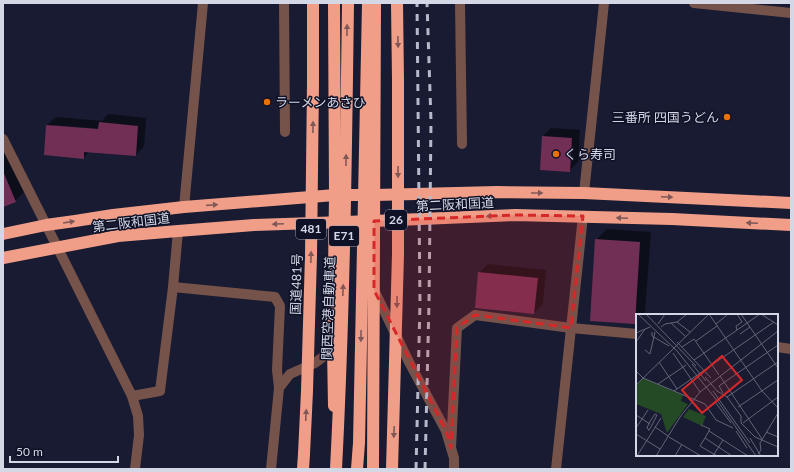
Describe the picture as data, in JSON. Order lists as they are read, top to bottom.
{
  "streets": {
    "highway": [
      "第二阪和国道",
      "26",
      "481",
      "E71",
      "国道481号",
      "関西空港自動車道"
    ]
  },
  "crossings": [
    ["第二阪和国道", "481"]
  ],
  "places": ["ラーメンあさひ", "三番所 四国うどん", "くら寿司"],
  "scale_bar": "50 m"
}
